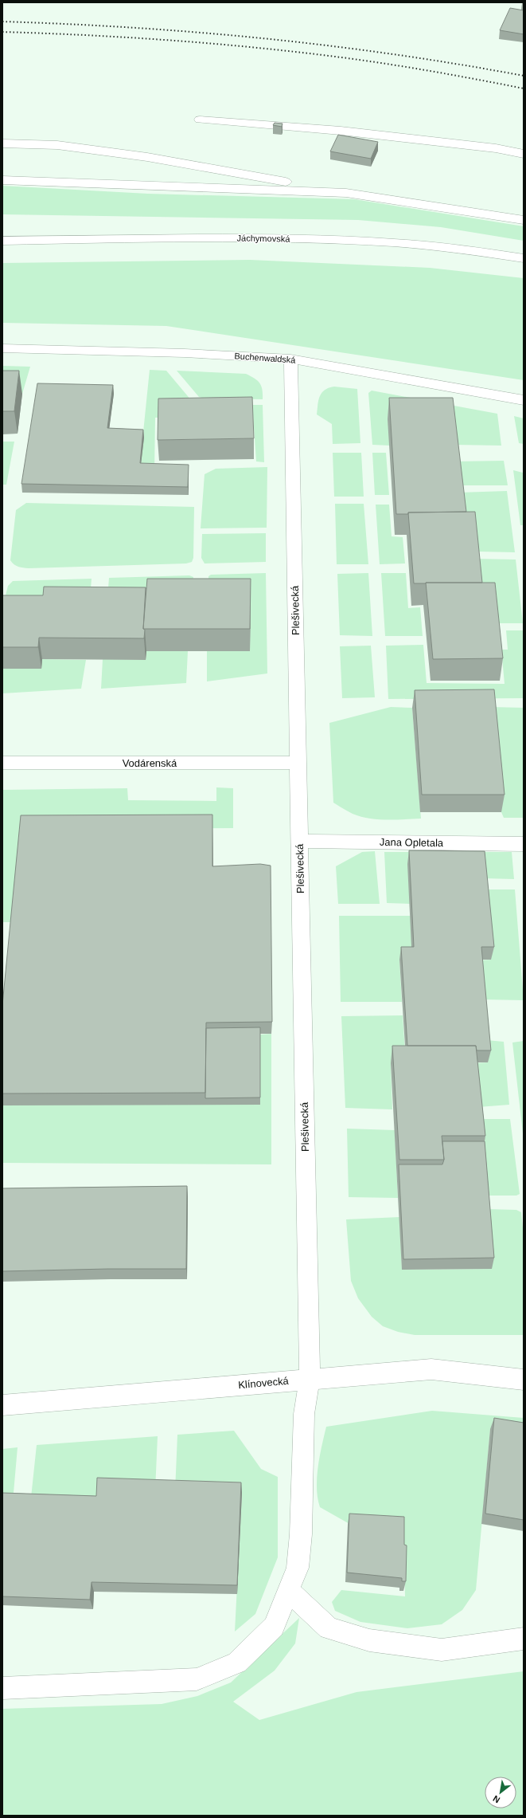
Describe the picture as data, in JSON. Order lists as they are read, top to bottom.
{
  "streets": {
    "street": [
      "Jáchymovská",
      "Buchenwaldská",
      "Plešivecká",
      "Vodárenská",
      "Jana Opletala",
      "Klínovecká"
    ]
  },
  "crossings": [
    ["Buchenwaldská", "Plešivecká"],
    ["Plešivecká", "Vodárenská"],
    ["Plešivecká", "Jana Opletala"],
    ["Plešivecká", "Klínovecká"]
  ],
  "north": "bottom left"
}
